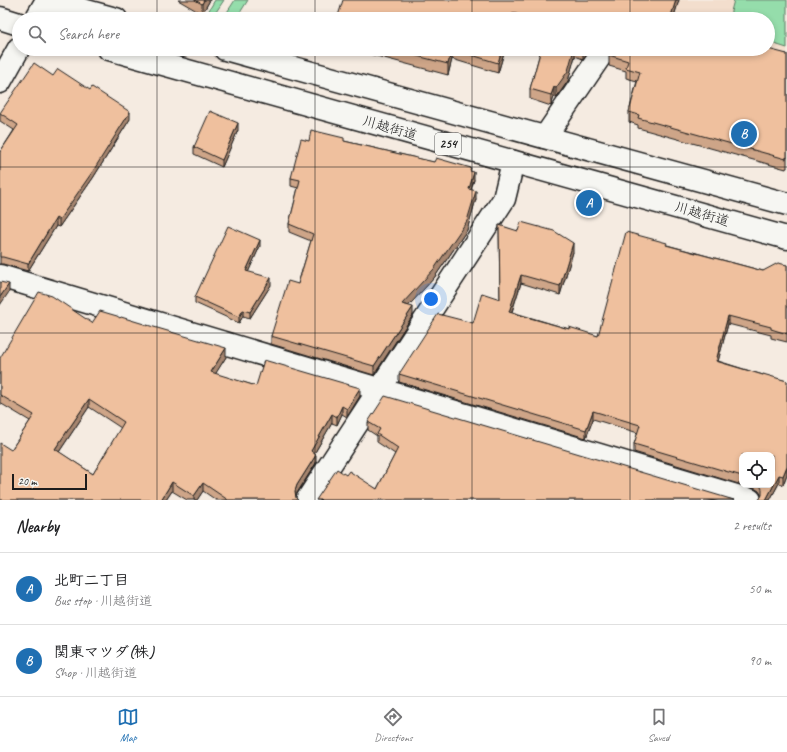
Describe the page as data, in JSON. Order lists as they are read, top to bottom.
{
  "streets": {
    "main road": ["川越街道", "254"]
  },
  "scale_bar": "20 m",
  "page": {
    "search": "Search here",
    "pins": ["B", "A"],
    "scale": "20 m",
    "heading": ["Nearby", "2 results"],
    "list": [
      {
        "mark": "A",
        "name": "北町二丁目",
        "note": "Bus stop · 川越街道",
        "value": "50 m"
      },
      {
        "mark": "B",
        "name": "関東マツダ(株)",
        "note": "Shop · 川越街道",
        "value": "90 m"
      }
    ],
    "nav": ["Map", "Directions", "Saved"]
  }
}
